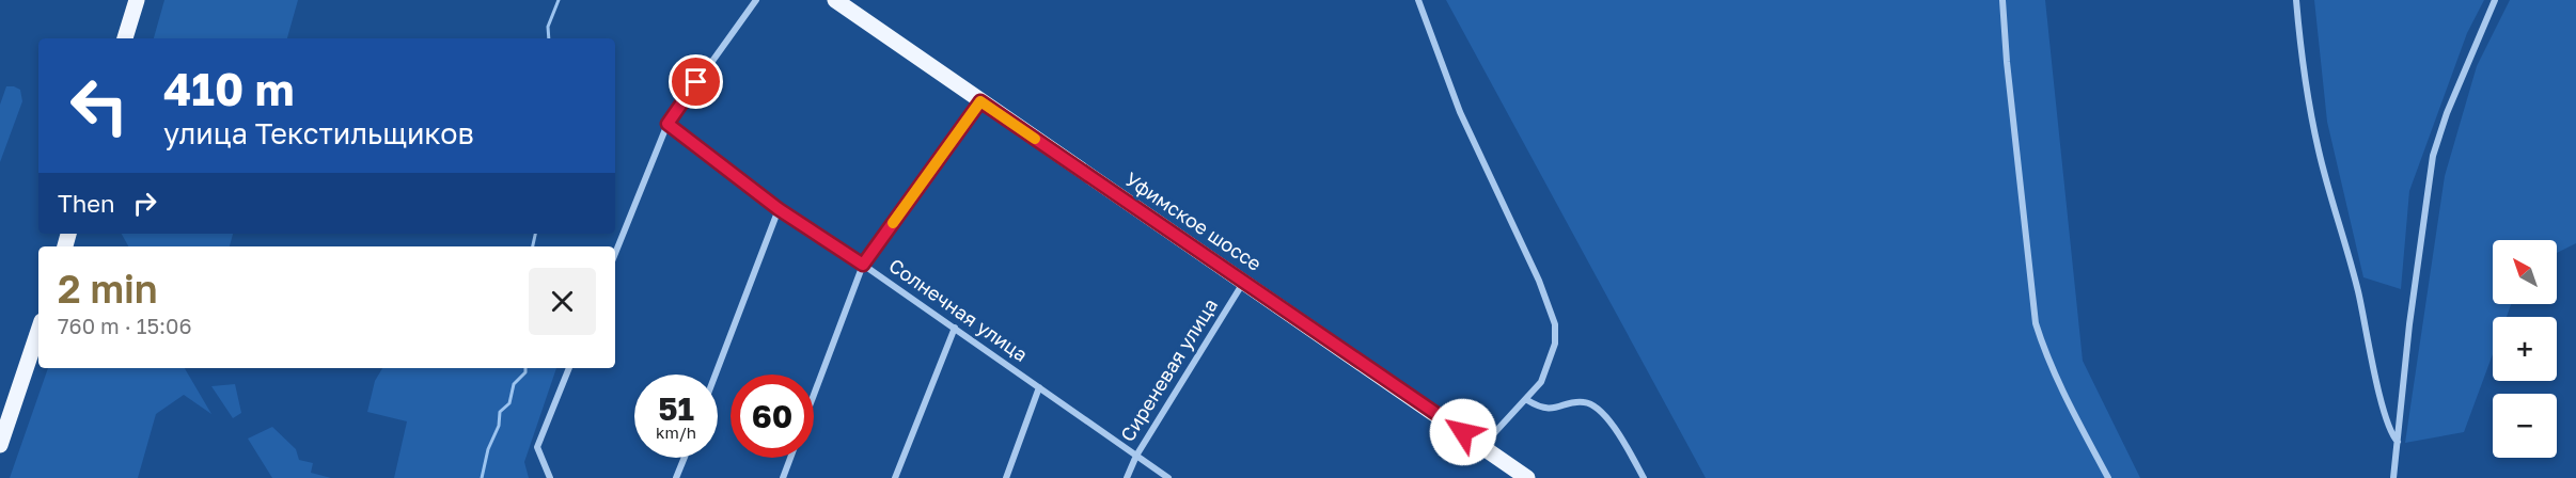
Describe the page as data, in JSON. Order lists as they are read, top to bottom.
{
  "streets": {
    "main road": ["Уфимское шоссе"],
    "street": ["Солнечная улица", "Сиреневая улица"]
  },
  "crossings": [
    ["Уфимское шоссе", "Сиреневая улица"],
    ["Солнечная улица", "Сиреневая улица"]
  ],
  "north": "top left",
  "page": {
    "turn": ["410 m", "улица Текстильщиков"],
    "then": "Then",
    "map_buttons": ["+", "−"],
    "heading": ["2 min", "760 m · 15:06"],
    "speed": "51 km/h",
    "limit": "60"
  }
}
